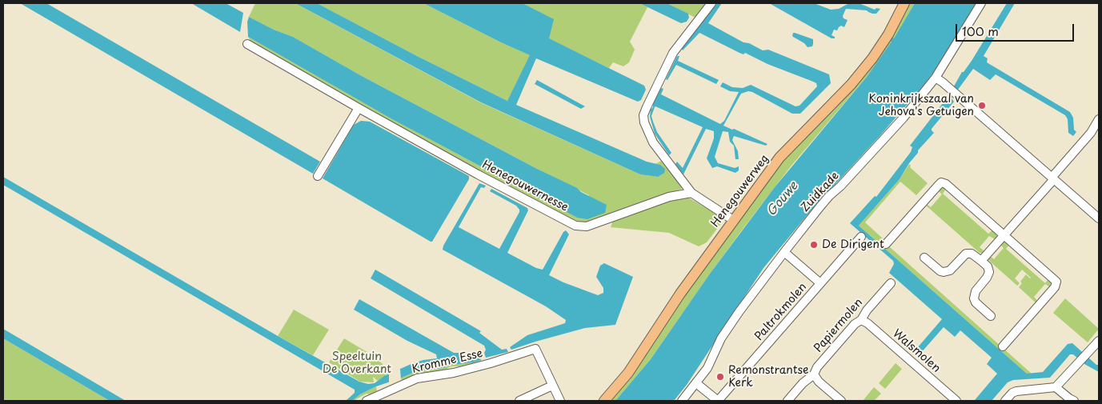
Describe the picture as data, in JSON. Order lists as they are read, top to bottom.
{
  "streets": {
    "main road": ["Henegouwerweg"],
    "street": [
      "Henegouwernesse",
      "Zuidkade",
      "Paltrokmolen",
      "Papiermolen",
      "Walsmolen",
      "Kromme Esse"
    ]
  },
  "crossings": [
    ["Zuidkade", "Paltrokmolen"],
    ["Papiermolen", "Walsmolen"]
  ],
  "water": ["Gouwe"],
  "parks": ["Speeltuin De Overkant"],
  "places": ["Koninkrijkszaal van Jehova's Getuigen", "De Dirigent", "Remonstrantse Kerk"],
  "scale_bar": "100 m"
}
